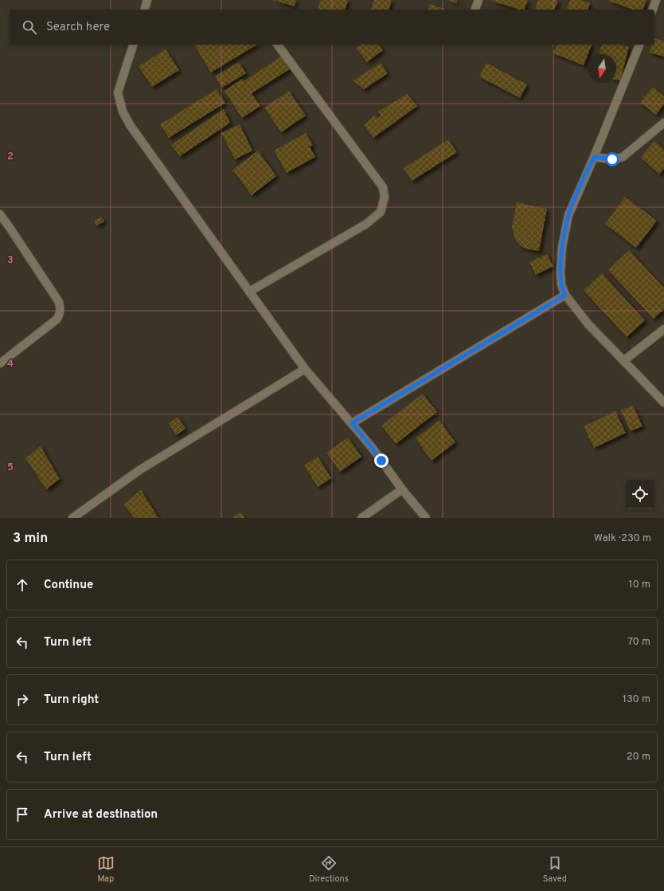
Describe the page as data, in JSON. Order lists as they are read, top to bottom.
{
  "north": "bottom",
  "page": {
    "search": "Search here",
    "heading": ["3 min", "Walk · 230 m"],
    "list": [
      ["Continue", "10 m"],
      ["Turn left", "70 m"],
      ["Turn right", "130 m"],
      ["Turn left", "20 m"],
      "Arrive at destination"
    ],
    "nav": ["Map", "Directions", "Saved"]
  },
  "grid": {
    "rows": [
      "2",
      "3",
      "4",
      "5"
    ]
  }
}
